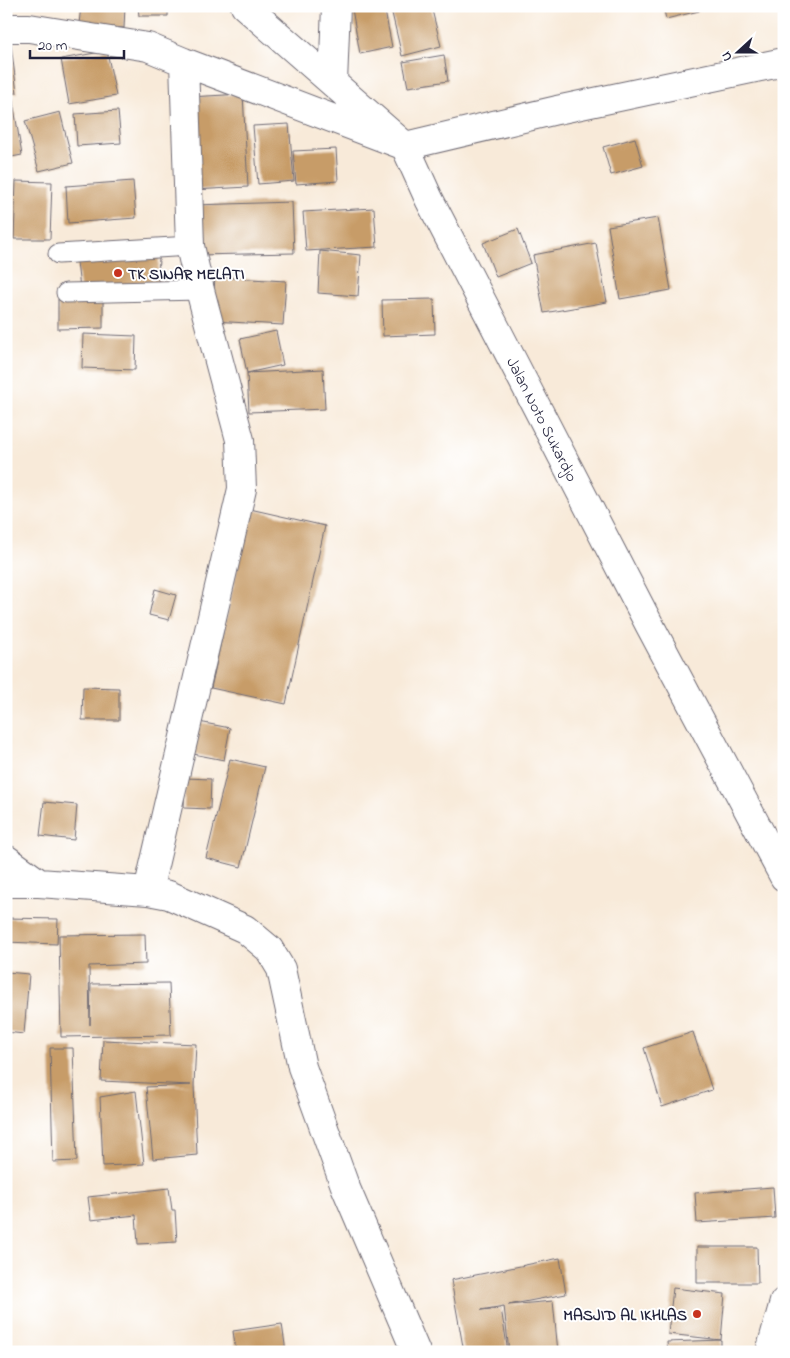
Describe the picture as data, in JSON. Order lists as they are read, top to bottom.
{
  "streets": {
    "street": ["Jalan Noto Sukardjo"]
  },
  "places": ["TK SINAR MELATI", "MASJID AL IKHLAS"],
  "scale_bar": "20 m",
  "north": "left"
}
